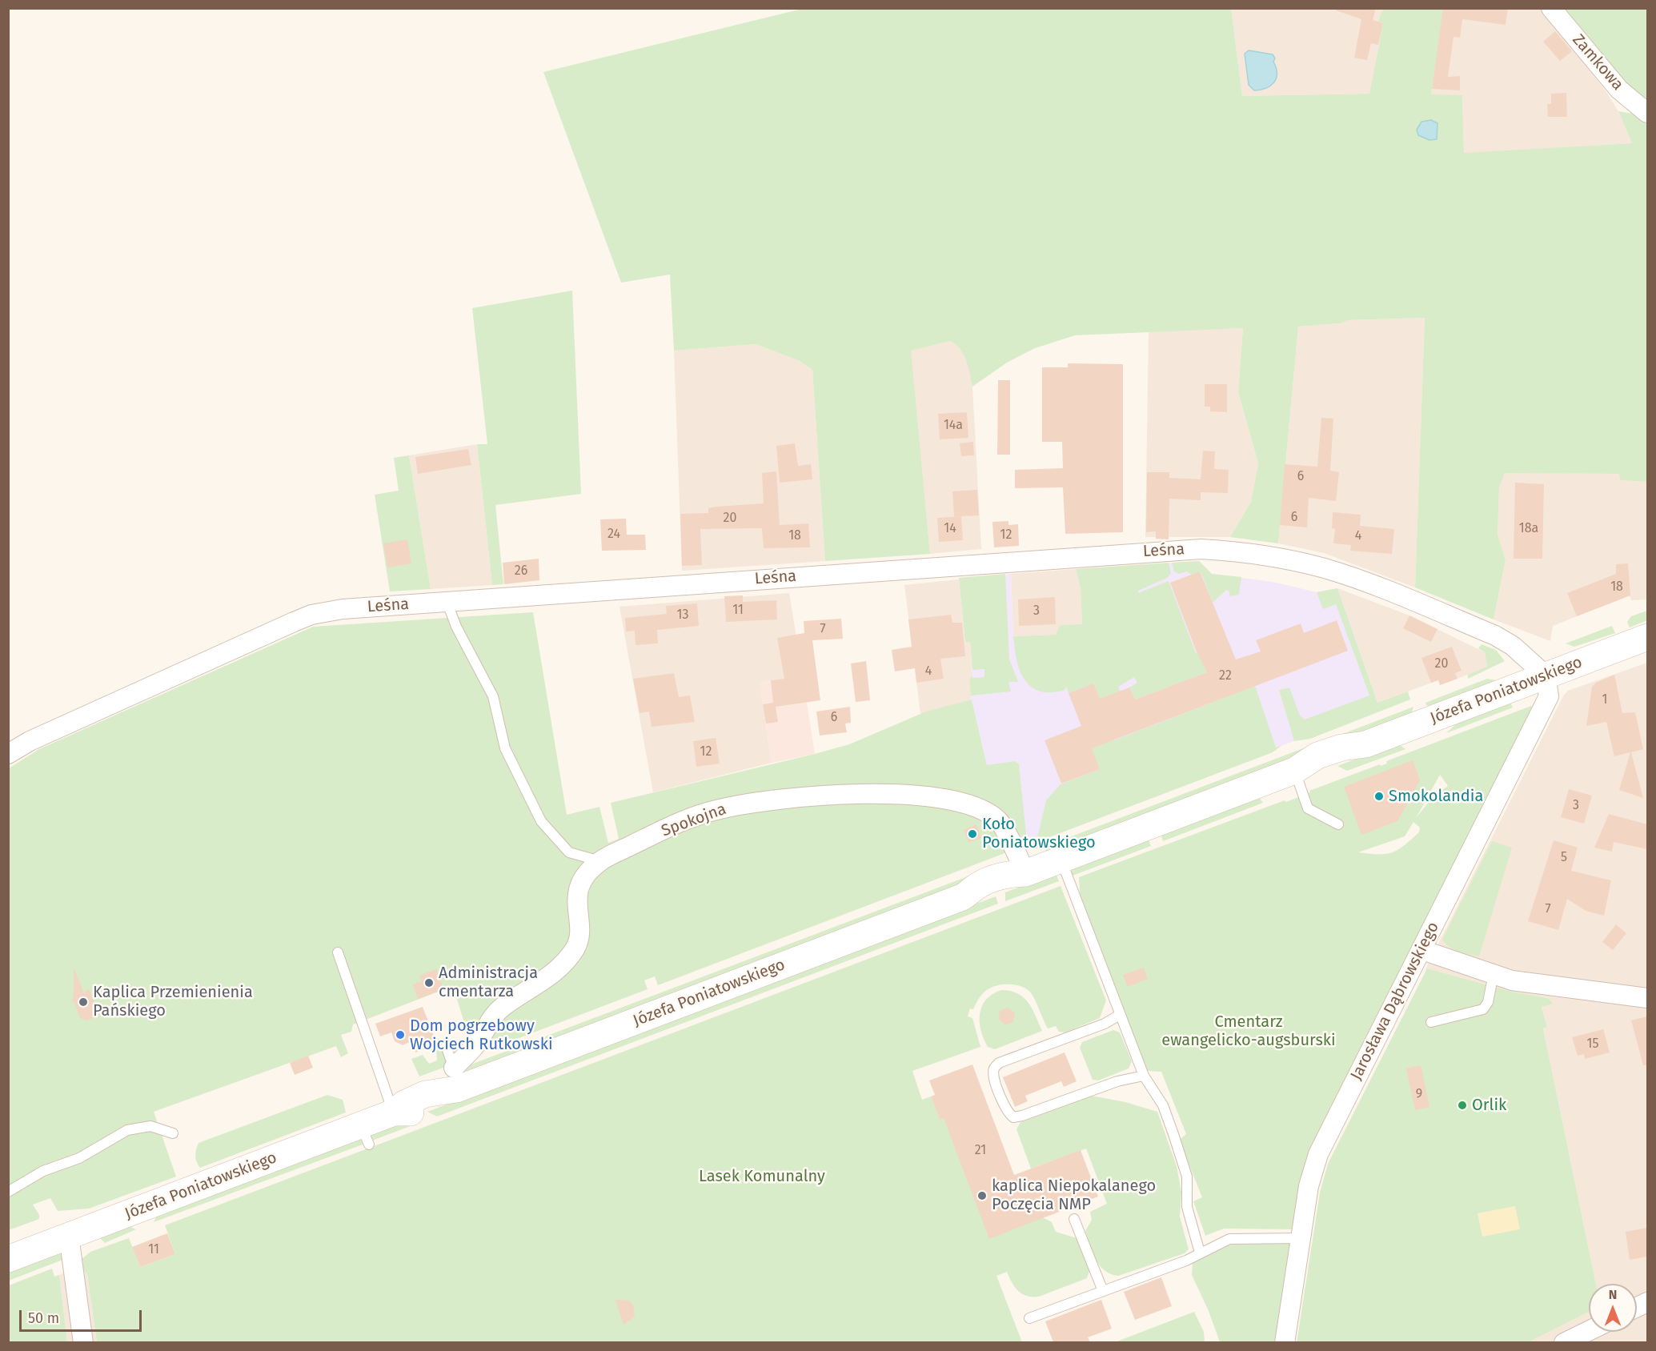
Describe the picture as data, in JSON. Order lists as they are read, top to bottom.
{
  "streets": {
    "street": [
      "Zamkowa",
      "Leśna",
      "Józefa Poniatowskiego",
      "Spokojna",
      "Jarosława Dąbrowskiego"
    ]
  },
  "crossings": [
    ["Leśna", "Józefa Poniatowskiego"],
    ["Leśna", "Jarosława Dąbrowskiego"],
    ["Józefa Poniatowskiego", "Spokojna"],
    ["Józefa Poniatowskiego", "Jarosława Dąbrowskiego"]
  ],
  "parks": ["Cmentarz ewangelicko-augsburski", "Lasek Komunalny"],
  "places": [
    "Smokolandia",
    "Koło Poniatowskiego",
    "Administracja cmentarza",
    "Kaplica Przemienienia Pańskiego",
    "Dom pogrzebowy Wojciech Rutkowski",
    "Orlik",
    "kaplica Niepokalanego Poczęcia NMP"
  ],
  "house_numbers": [
    "14a",
    "6",
    "6",
    "20",
    "14",
    "18a",
    "24",
    "12",
    "18",
    "4",
    "26",
    "18",
    "11",
    "3",
    "13",
    "7",
    "20",
    "4",
    "22",
    "1",
    "6",
    "12",
    "3",
    "5",
    "7",
    "15",
    "9",
    "21",
    "11"
  ],
  "scale_bar": "50 m",
  "north": "top"
}
